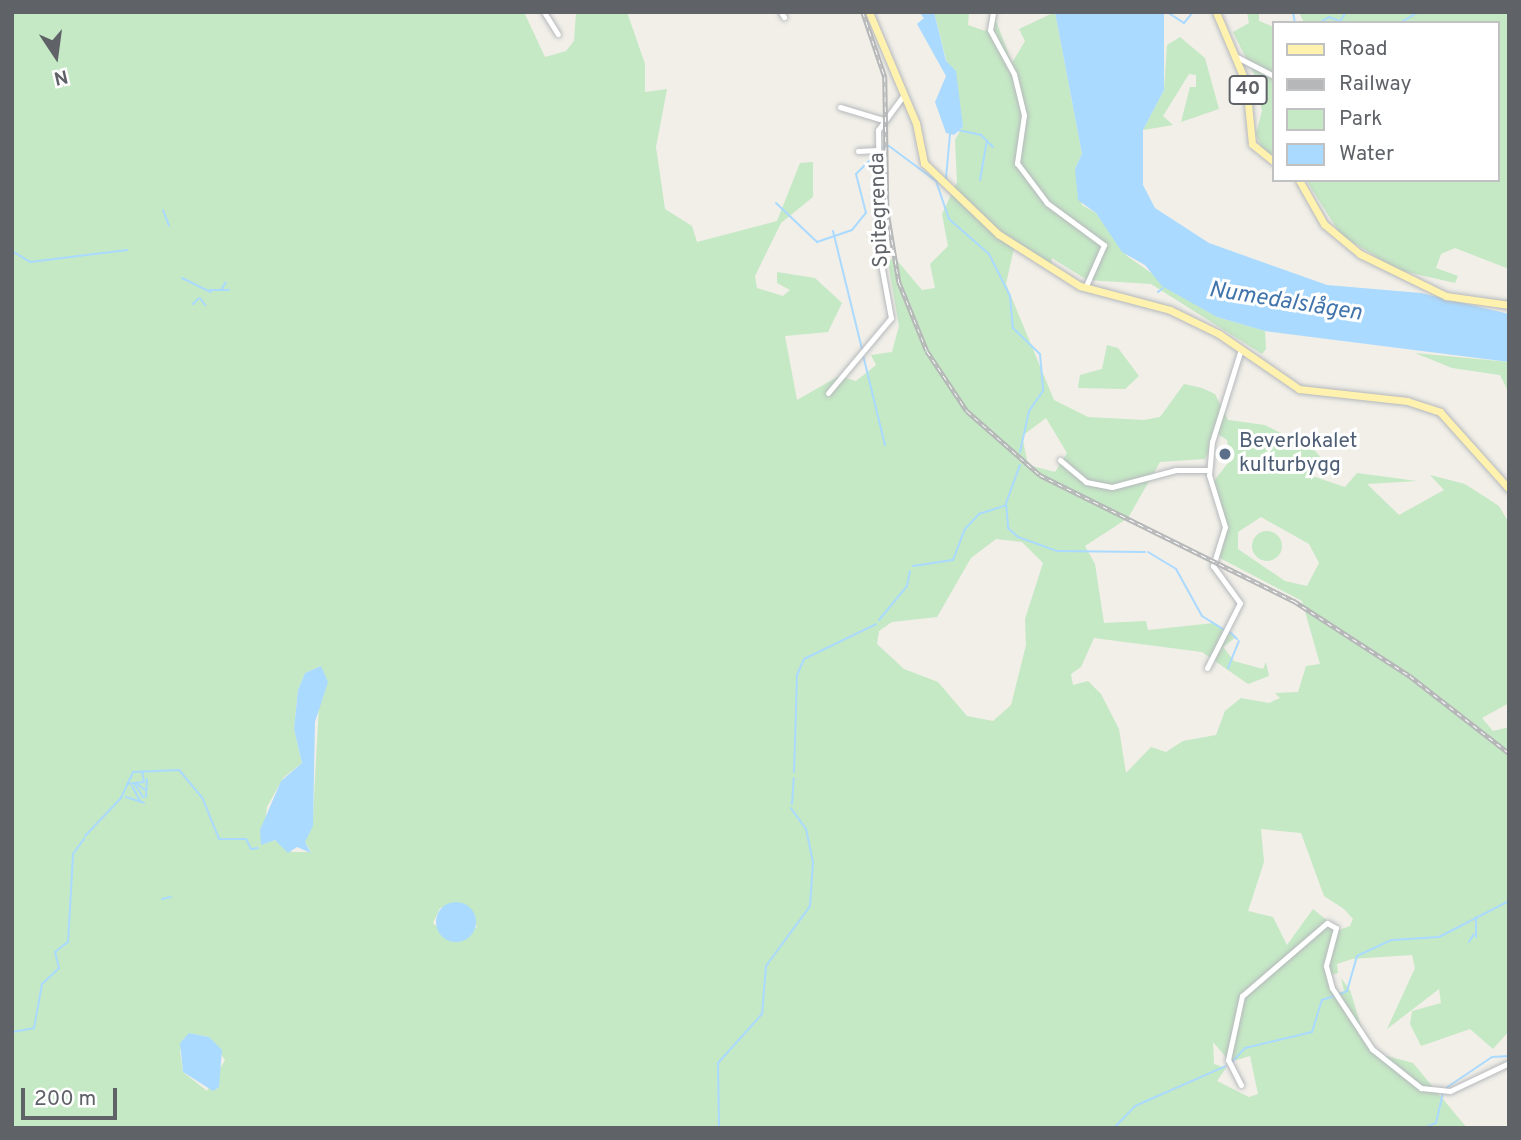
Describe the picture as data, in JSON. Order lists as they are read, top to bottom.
{
  "streets": {
    "main road": ["40"],
    "street": ["Spitegrenda"]
  },
  "water": ["Numedalslågen"],
  "places": ["Beverlokalet kulturbygg"],
  "legend": [
    "Road",
    "Railway",
    "Park",
    "Water"
  ],
  "scale_bar": "200 m",
  "north": "bottom"
}
